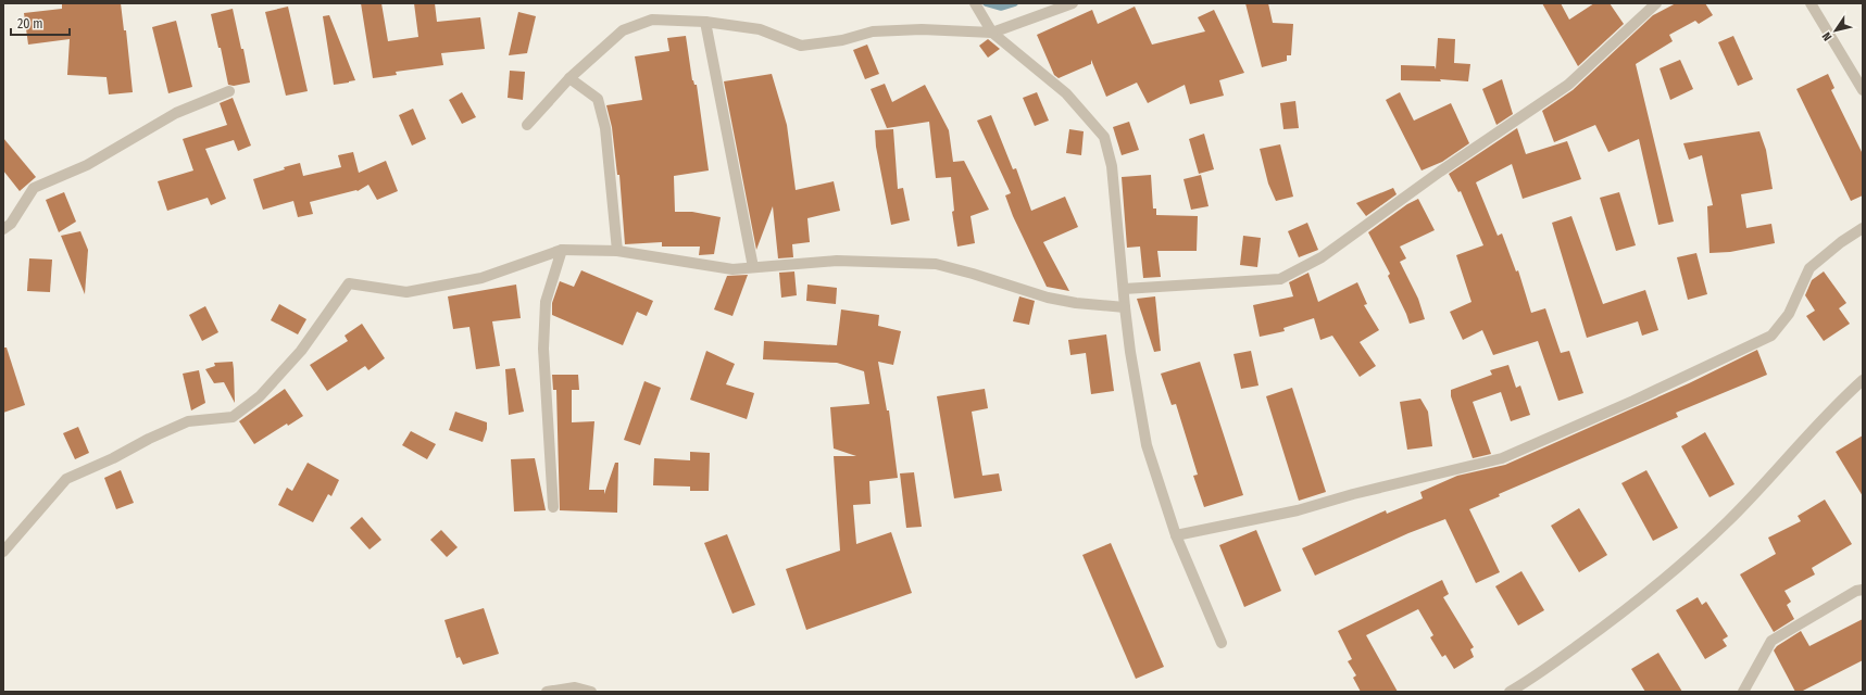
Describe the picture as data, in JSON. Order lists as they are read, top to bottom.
{
  "scale_bar": "20 m",
  "north": "bottom left"
}
